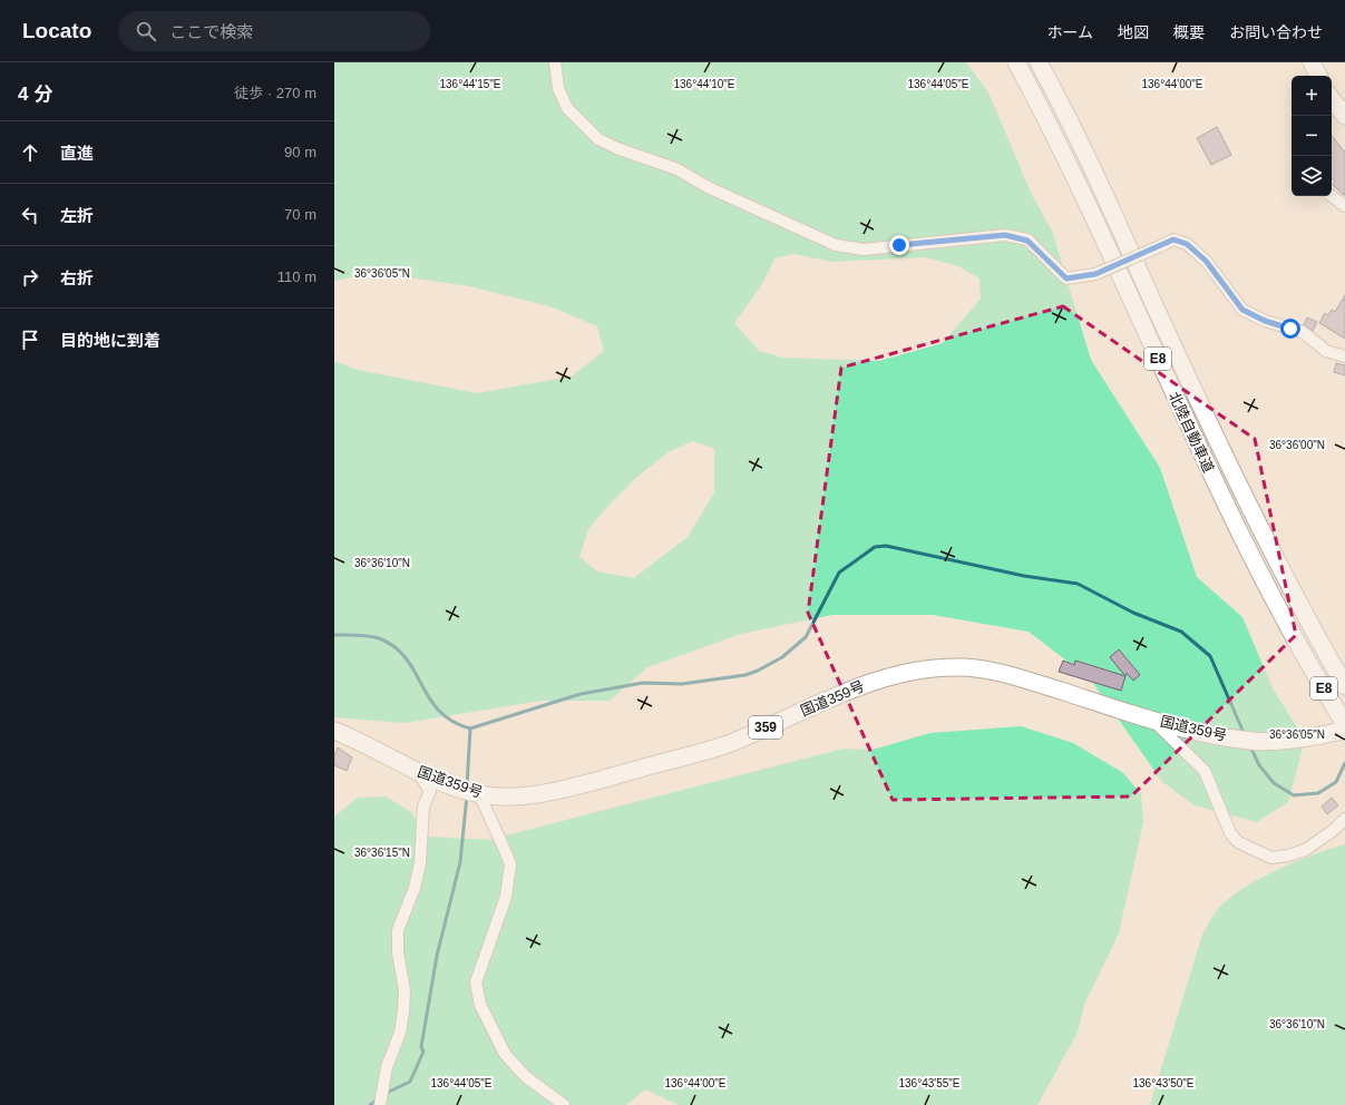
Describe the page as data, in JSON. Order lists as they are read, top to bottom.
{
  "streets": {
    "highway": [
      "E8",
      "北陸自動車道",
      "国道359号",
      "359"
    ]
  },
  "crossings": [
    ["北陸自動車道", "国道359号"]
  ],
  "page": {
    "header": "Locato",
    "search": "ここで検索",
    "nav": [
      "ホーム",
      "地図",
      "概要",
      "お問い合わせ"
    ],
    "heading": ["4 分", "徒歩 · 270 m"],
    "map_buttons": ["+", "−"],
    "list": [
      ["直進", "90 m"],
      ["左折", "70 m"],
      ["右折", "110 m"],
      "目的地に到着"
    ]
  },
  "coordinates": [
    "136°44'15\"E",
    "136°44'10\"E",
    "136°44'05\"E",
    "136°44'00\"E",
    "36°36'05\"N",
    "36°36'00\"N",
    "36°36'10\"N",
    "36°36'15\"N",
    "136°43'55\"E",
    "136°43'50\"E"
  ]
}
